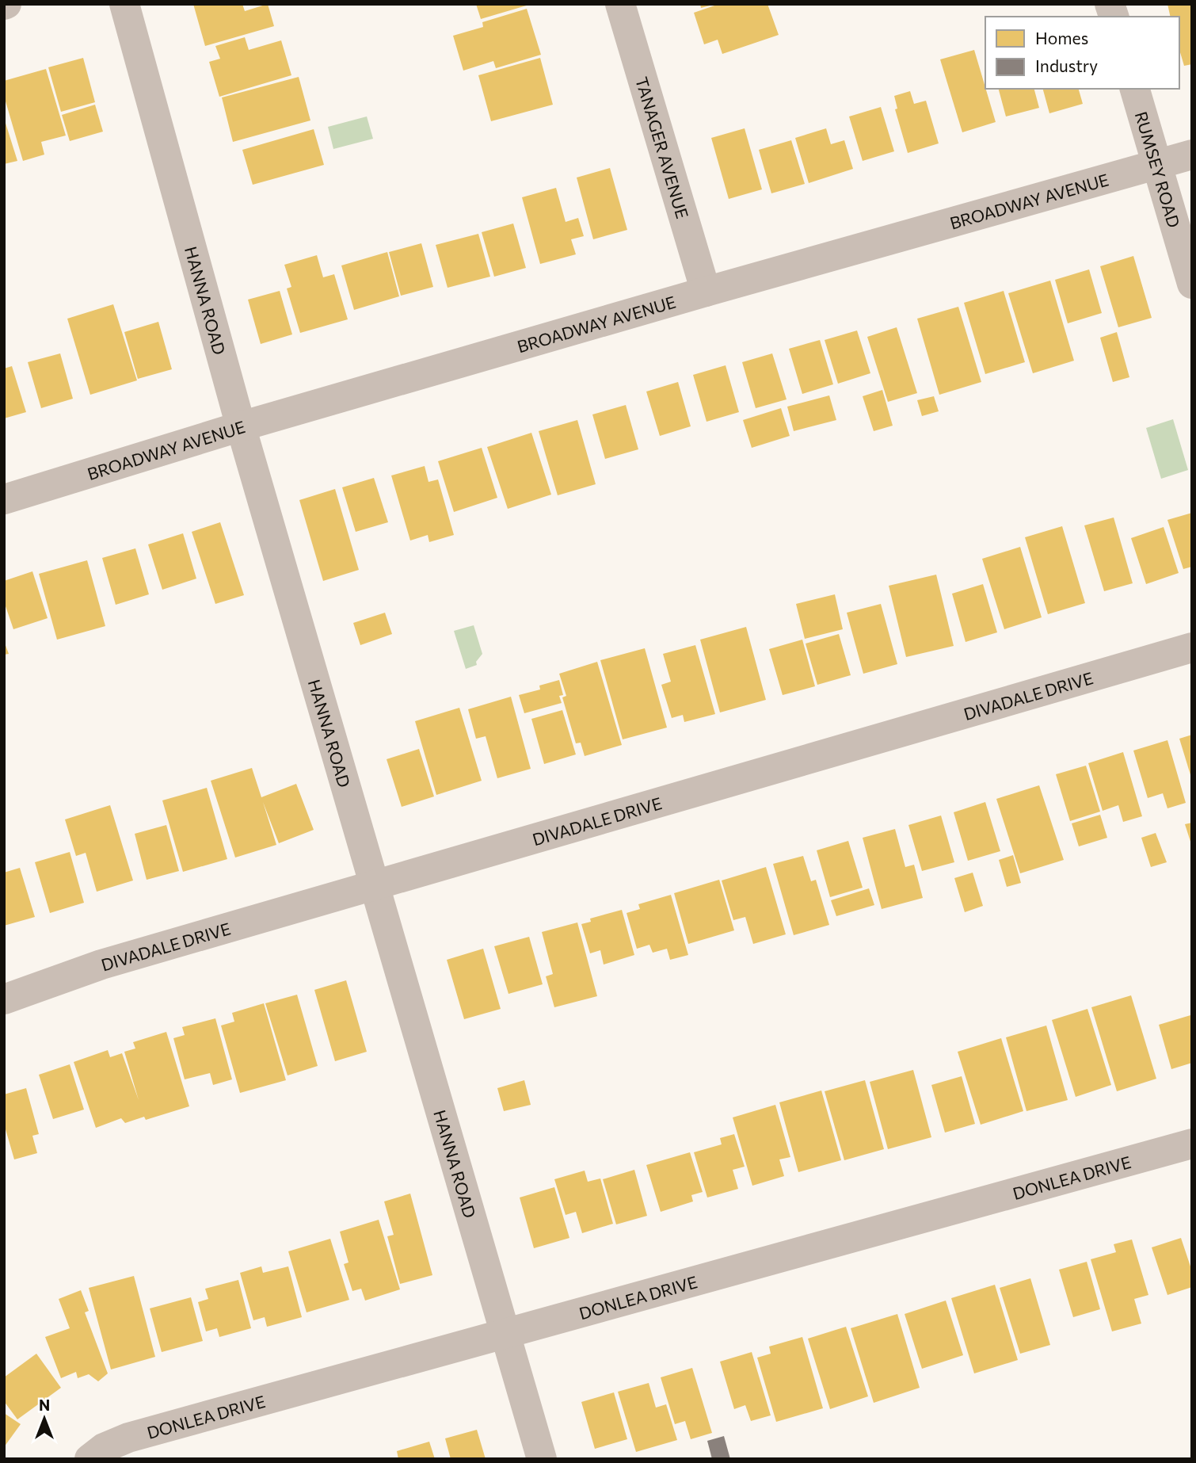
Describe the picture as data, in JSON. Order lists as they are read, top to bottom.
{
  "streets": {
    "street": [
      "TANAGER AVENUE",
      "RUMSEY ROAD",
      "BROADWAY AVENUE",
      "HANNA ROAD",
      "DIVADALE DRIVE",
      "DONLEA DRIVE"
    ]
  },
  "crossings": [
    ["TANAGER AVENUE", "BROADWAY AVENUE"],
    ["RUMSEY ROAD", "BROADWAY AVENUE"],
    ["BROADWAY AVENUE", "HANNA ROAD"],
    ["HANNA ROAD", "DIVADALE DRIVE"],
    ["HANNA ROAD", "DONLEA DRIVE"]
  ],
  "legend": ["Homes", "Industry"],
  "north": "top"
}
